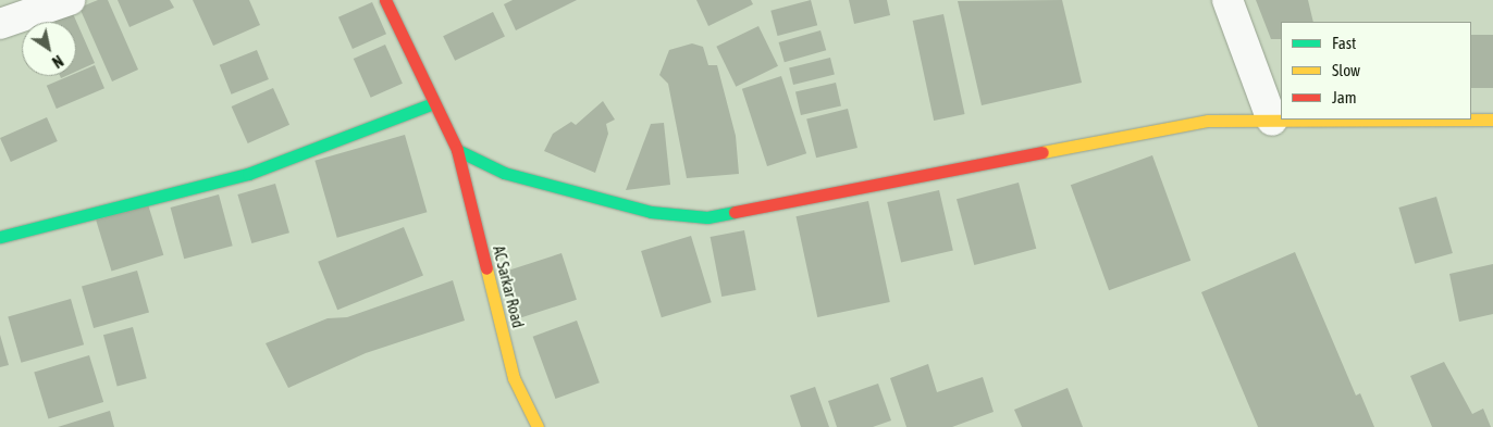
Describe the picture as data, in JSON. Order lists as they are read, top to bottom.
{
  "streets": {
    "street": ["AC Sarkar Road"]
  },
  "legend": ["Fast", "Slow", "Jam"],
  "north": "bottom right"
}
